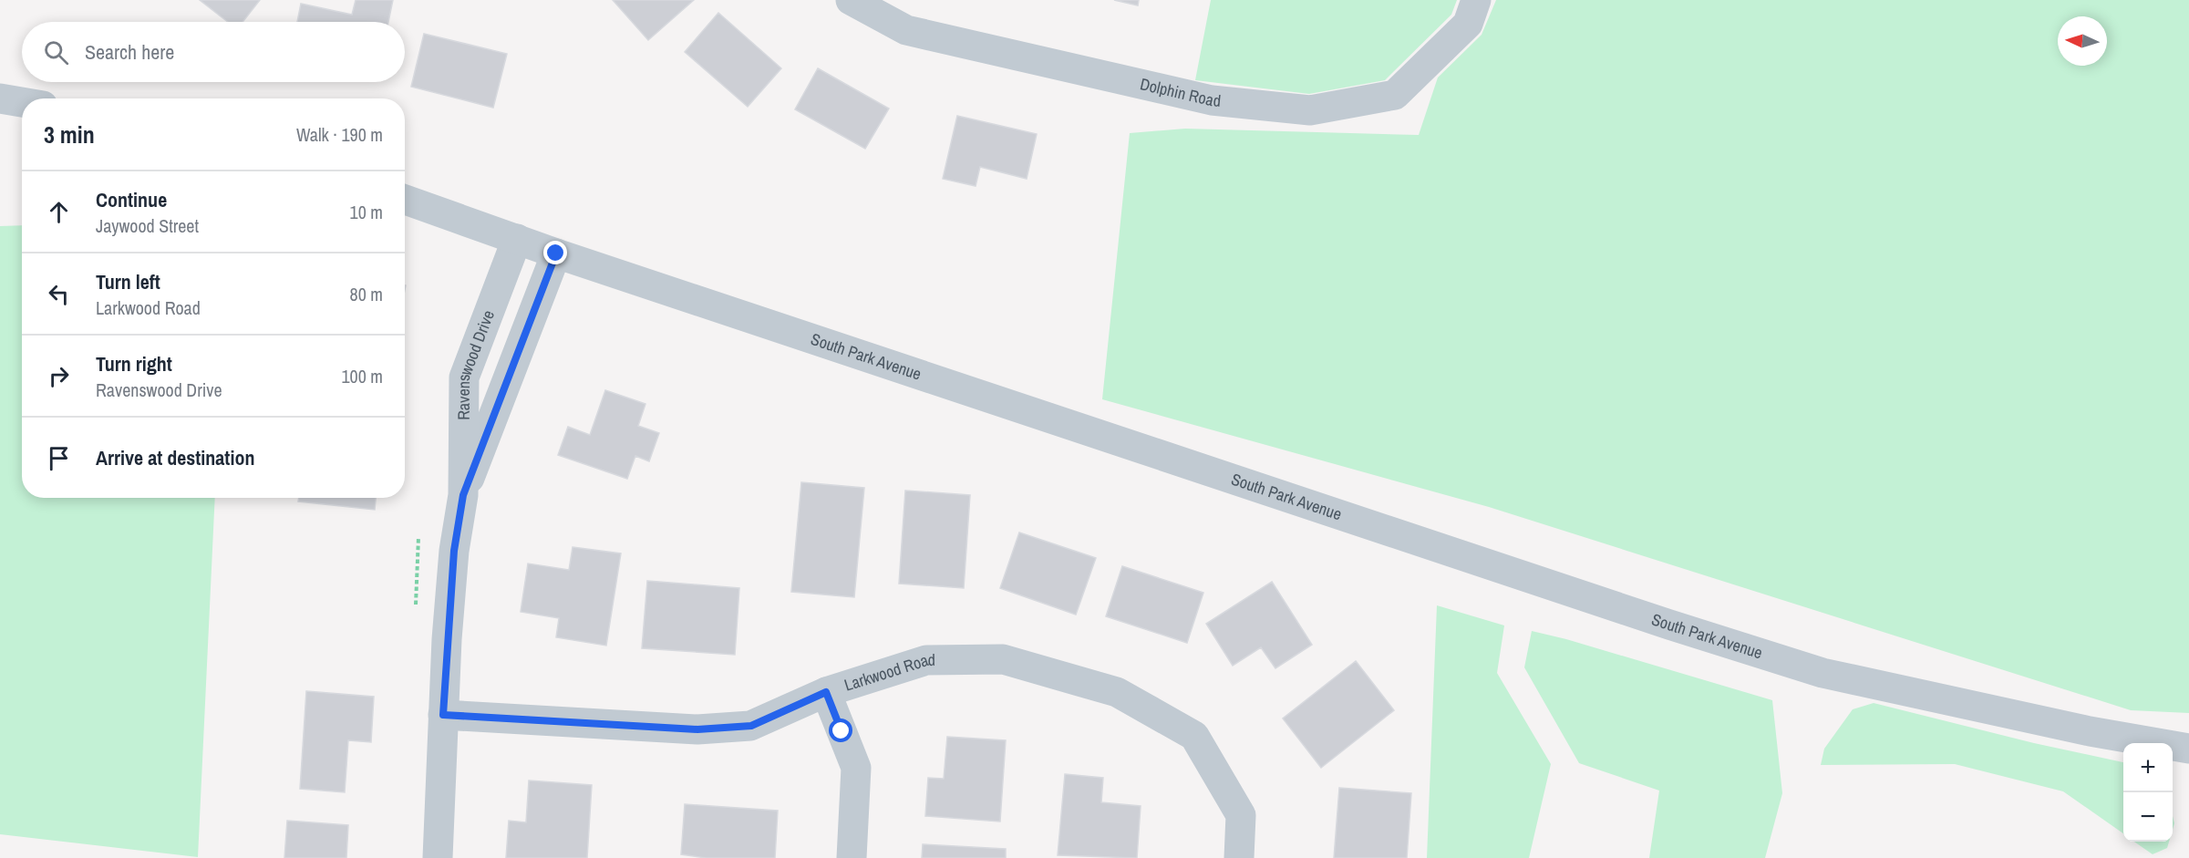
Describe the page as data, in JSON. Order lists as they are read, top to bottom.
{
  "streets": {
    "street": [
      "Dolphin Road",
      "South Park Avenue",
      "Ravenswood Drive",
      "Larkwood Road"
    ]
  },
  "crossings": [
    ["South Park Avenue", "Ravenswood Drive"],
    ["Ravenswood Drive", "Larkwood Road"]
  ],
  "north": "left",
  "page": {
    "search": "Search here",
    "heading": ["3 min", "Walk · 190 m"],
    "list": [
      ["Continue", "Jaywood Street", "10 m"],
      ["Turn left", "Larkwood Road", "80 m"],
      ["Turn right", "Ravenswood Drive", "100 m"],
      "Arrive at destination"
    ],
    "map_buttons": ["+", "−"]
  }
}
